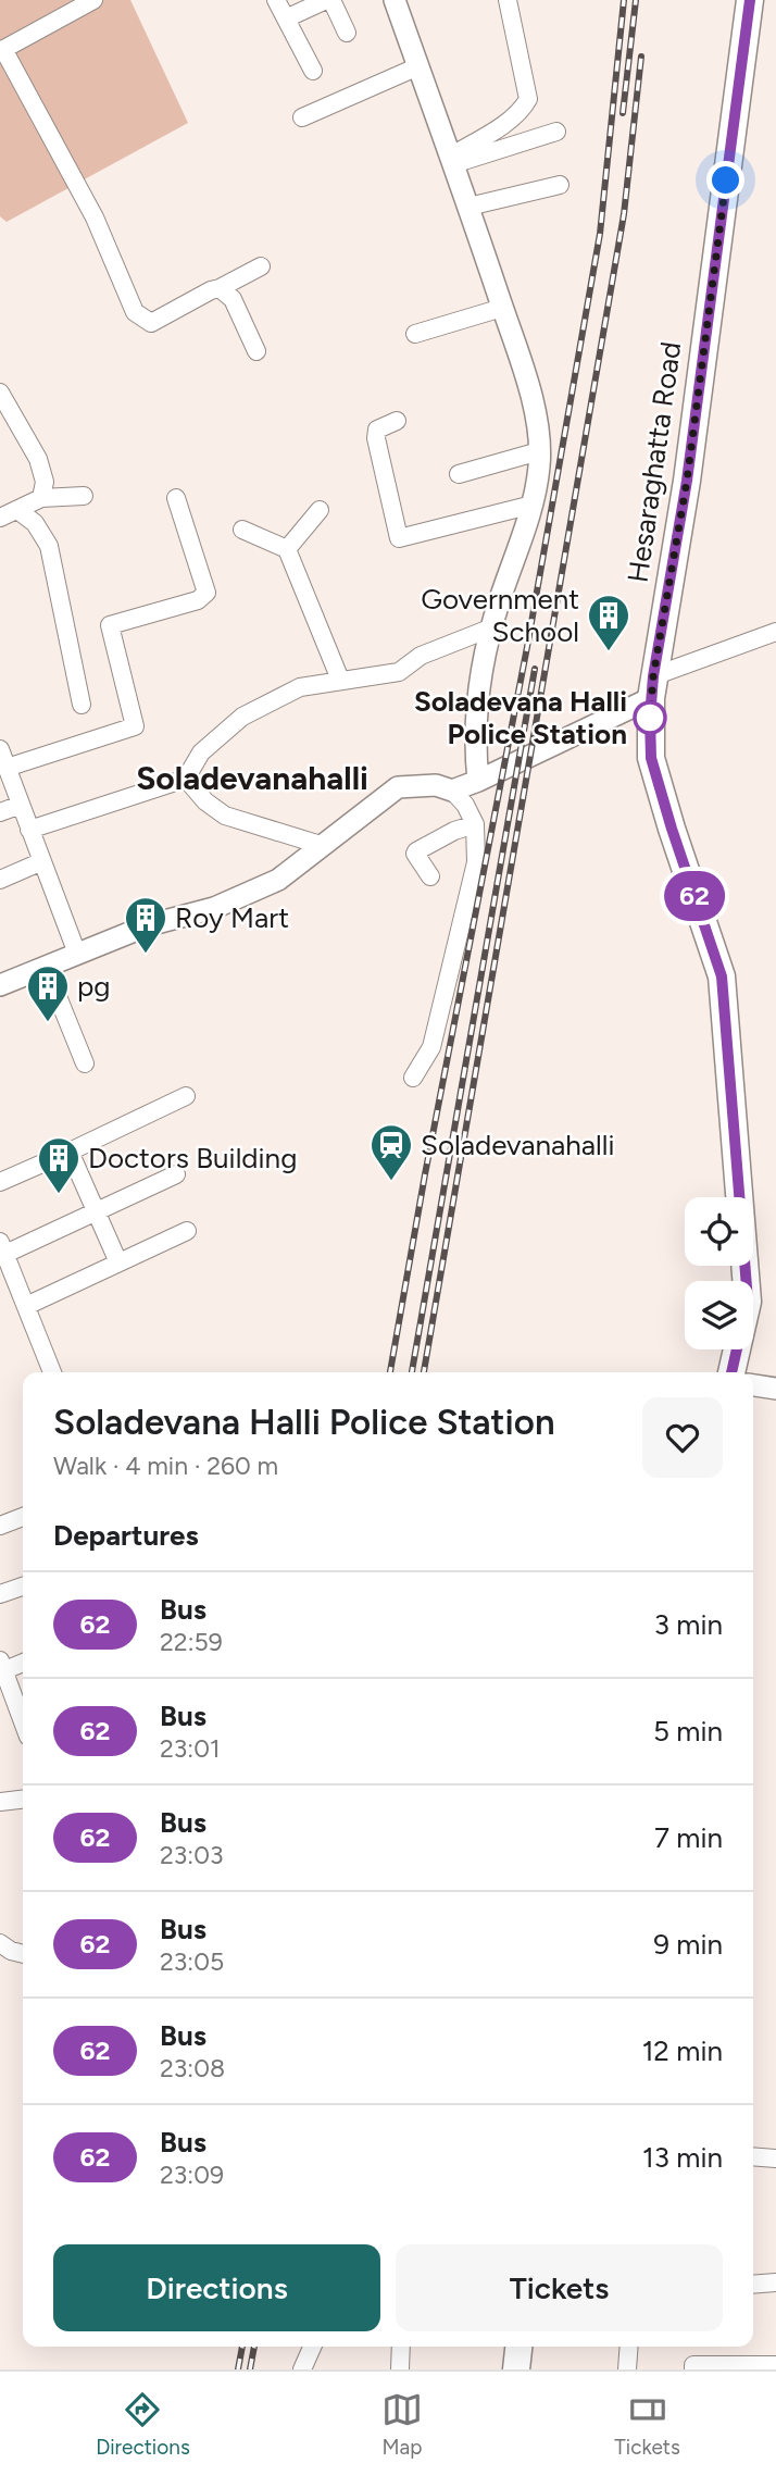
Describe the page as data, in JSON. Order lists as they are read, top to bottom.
{
  "streets": {
    "main road": ["Hesaraghatta Road"]
  },
  "districts": ["Soladevanahalli"],
  "places": {
    "building": [
      "Government School",
      "Roy Mart",
      "pg",
      "Doctors Building"
    ],
    "other": ["Soladevana Halli Police Station"],
    "station": ["Soladevanahalli"]
  },
  "lines": ["bus line 62"],
  "page": {
    "on_map": "62",
    "heading": [
      ["Soladevana Halli Police Station", "Walk · 4 min · 260 m"],
      "Departures"
    ],
    "list": [
      {
        "mark": "62",
        "name": "Bus",
        "note": "22:59",
        "value": "3 min"
      },
      {
        "mark": "62",
        "name": "Bus",
        "note": "23:01",
        "value": "5 min"
      },
      {
        "mark": "62",
        "name": "Bus",
        "note": "23:03",
        "value": "7 min"
      },
      {
        "mark": "62",
        "name": "Bus",
        "note": "23:05",
        "value": "9 min"
      },
      {
        "mark": "62",
        "name": "Bus",
        "note": "23:08",
        "value": "12 min"
      },
      {
        "mark": "62",
        "name": "Bus",
        "note": "23:09",
        "value": "13 min"
      }
    ],
    "buttons": ["Directions", "Tickets"],
    "tabs": ["Directions", "Map", "Tickets"]
  }
}
